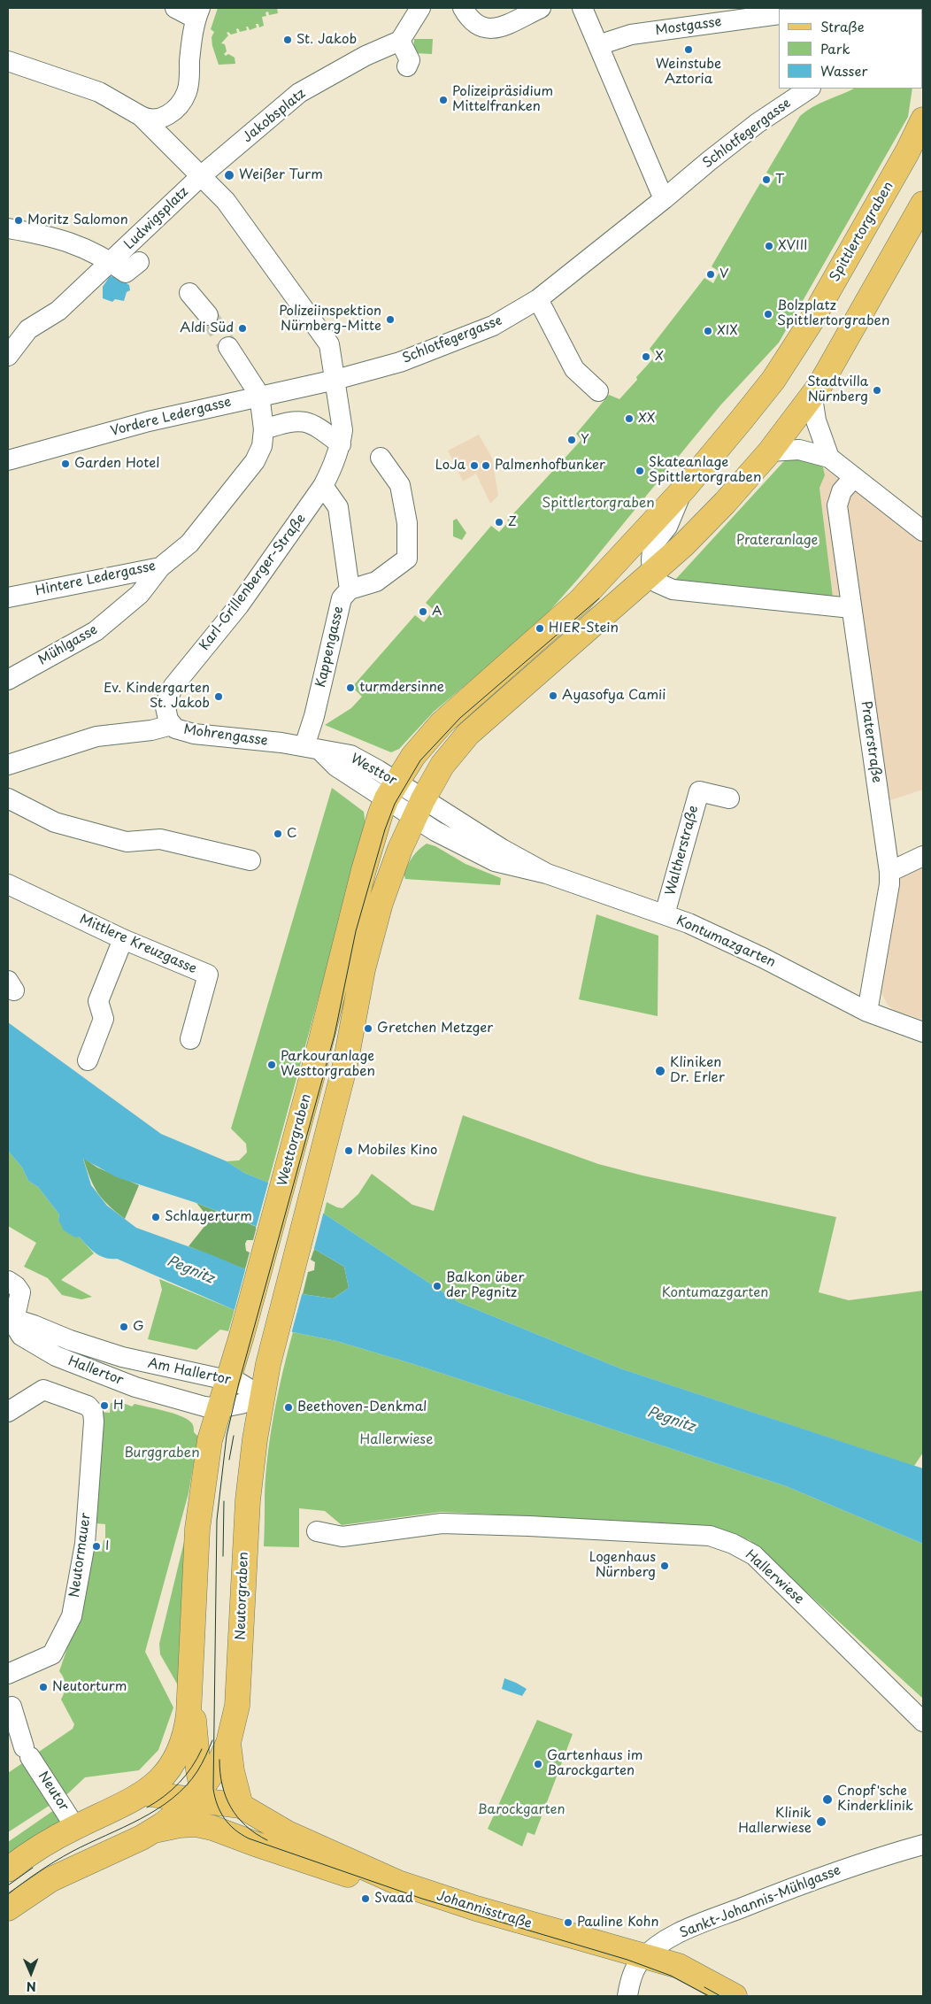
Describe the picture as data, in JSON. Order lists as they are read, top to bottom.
{
  "streets": {
    "main road": [
      "Spittlertorgraben",
      "Westtorgraben",
      "Neutorgraben",
      "Johannisstraße"
    ],
    "street": [
      "Mostgasse",
      "Jakobsplatz",
      "Schlotfegergasse",
      "Ludwigsplatz",
      "Vordere Ledergasse",
      "Hintere Ledergasse",
      "Karl-Grillenberger-Straße",
      "Mühlgasse",
      "Kappengasse",
      "Mohrengasse",
      "Praterstraße",
      "Westtor",
      "Waltherstraße",
      "Kontumazgarten",
      "Mittlere Kreuzgasse",
      "Hallertor",
      "Am Hallertor",
      "Neutormauer",
      "Hallerwiese",
      "Neutor",
      "Sankt-Johannis-Mühlgasse"
    ]
  },
  "crossings": [
    ["Jakobsplatz", "Ludwigsplatz"],
    ["Jakobsplatz", "Karl-Grillenberger-Straße"],
    ["Schlotfegergasse", "Vordere Ledergasse"],
    ["Schlotfegergasse", "Karl-Grillenberger-Straße"],
    ["Ludwigsplatz", "Karl-Grillenberger-Straße"],
    ["Spittlertorgraben", "Westtor"],
    ["Spittlertorgraben", "Westtorgraben"],
    ["Vordere Ledergasse", "Hintere Ledergasse"],
    ["Vordere Ledergasse", "Karl-Grillenberger-Straße"],
    ["Hintere Ledergasse", "Mühlgasse"],
    ["Karl-Grillenberger-Straße", "Mohrengasse"],
    ["Kappengasse", "Mohrengasse"],
    ["Kappengasse", "Westtor"],
    ["Mohrengasse", "Westtor"],
    ["Praterstraße", "Kontumazgarten"],
    ["Westtor", "Kontumazgarten"],
    ["Westtor", "Westtorgraben"],
    ["Waltherstraße", "Kontumazgarten"],
    ["Westtorgraben", "Am Hallertor"],
    ["Hallertor", "Am Hallertor"],
    ["Am Hallertor", "Neutorgraben"],
    ["Neutorgraben", "Johannisstraße"],
    ["Sankt-Johannis-Mühlgasse", "Johannisstraße"]
  ],
  "water": ["Pegnitz"],
  "parks": [
    "Spittlertorgraben",
    "Prateranlage",
    "Kontumazgarten",
    "Hallerwiese",
    "Burggraben",
    "Barockgarten"
  ],
  "places": [
    "St. Jakob",
    "Weinstube Aztoria",
    "Polizeipräsidium Mittelfranken",
    "Weißer Turm",
    "T",
    "Moritz Salomon",
    "XVIII",
    "V",
    "Bolzplatz Spittlertorgraben",
    "Polizeiinspektion Nürnberg-Mitte",
    "Aldi Süd",
    "XIX",
    "X",
    "Stadtvilla Nürnberg",
    "XX",
    "Y",
    "Garden Hotel",
    "LoJa",
    "Palmenhofbunker",
    "Skateanlage Spittlertorgraben",
    "Z",
    "A",
    "HIER-Stein",
    "turmdersinne",
    "Ayasofya Camii",
    "Ev. Kindergarten St. Jakob",
    "C",
    "Gretchen Metzger",
    "Parkouranlage Westtorgraben",
    "Kliniken Dr. Erler",
    "Mobiles Kino",
    "Schlayerturm",
    "Balkon über der Pegnitz",
    "G",
    "H",
    "Beethoven-Denkmal",
    "I",
    "Logenhaus Nürnberg",
    "Neutorturm",
    "Gartenhaus im Barockgarten",
    "Cnopf'sche Kinderklinik",
    "Klinik Hallerwiese",
    "Svaad",
    "Pauline Kohn"
  ],
  "legend": ["Straße", "Park", "Wasser"],
  "north": "bottom"
}
